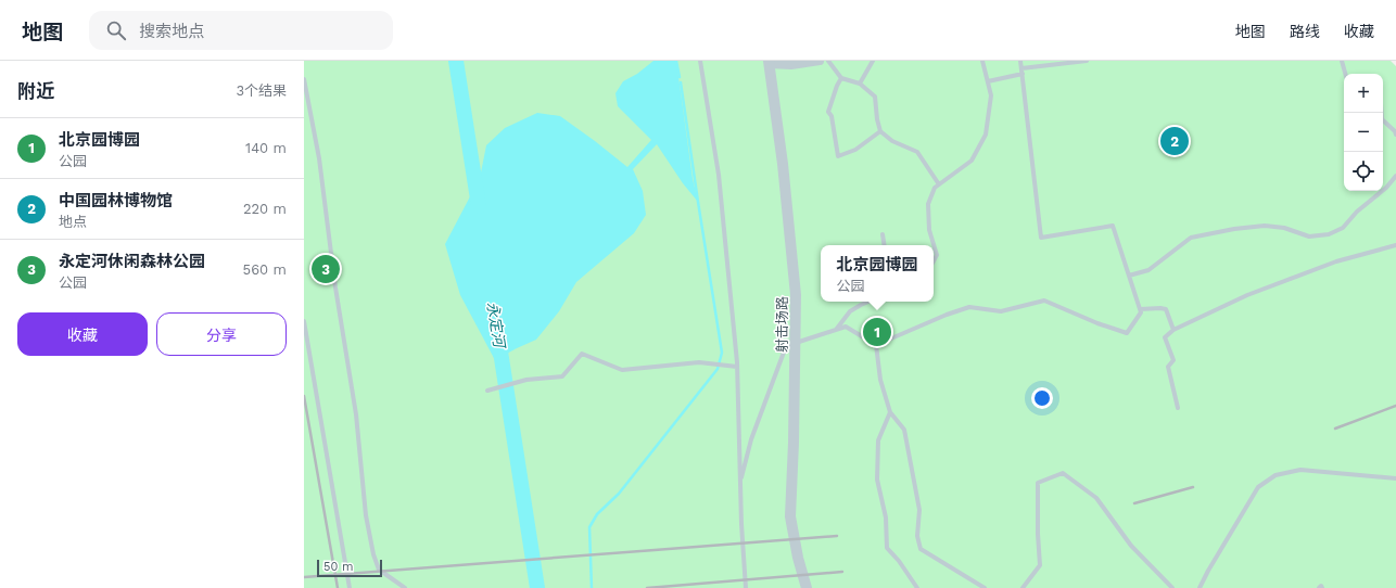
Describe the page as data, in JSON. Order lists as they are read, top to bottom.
{
  "streets": {
    "street": ["射击场路"]
  },
  "water": ["永定河"],
  "scale_bar": "50 m",
  "page": {
    "header": "地图",
    "search": "搜索地点",
    "nav": ["地图", "路线", "收藏"],
    "heading": ["附近", "3个结果"],
    "map_buttons": ["+", "−"],
    "list": [
      {
        "mark": "1",
        "name": "北京园博园",
        "note": "公园",
        "value": "140 m"
      },
      {
        "mark": "2",
        "name": "中国园林博物馆",
        "note": "地点",
        "value": "220 m"
      },
      {
        "mark": "3",
        "name": "永定河休闲森林公园",
        "note": "公园",
        "value": "560 m"
      }
    ],
    "pins": ["2", "3", "1"],
    "popup": ["北京园博园", "公园"],
    "buttons": ["收藏", "分享"],
    "scale": "50 m"
  }
}
